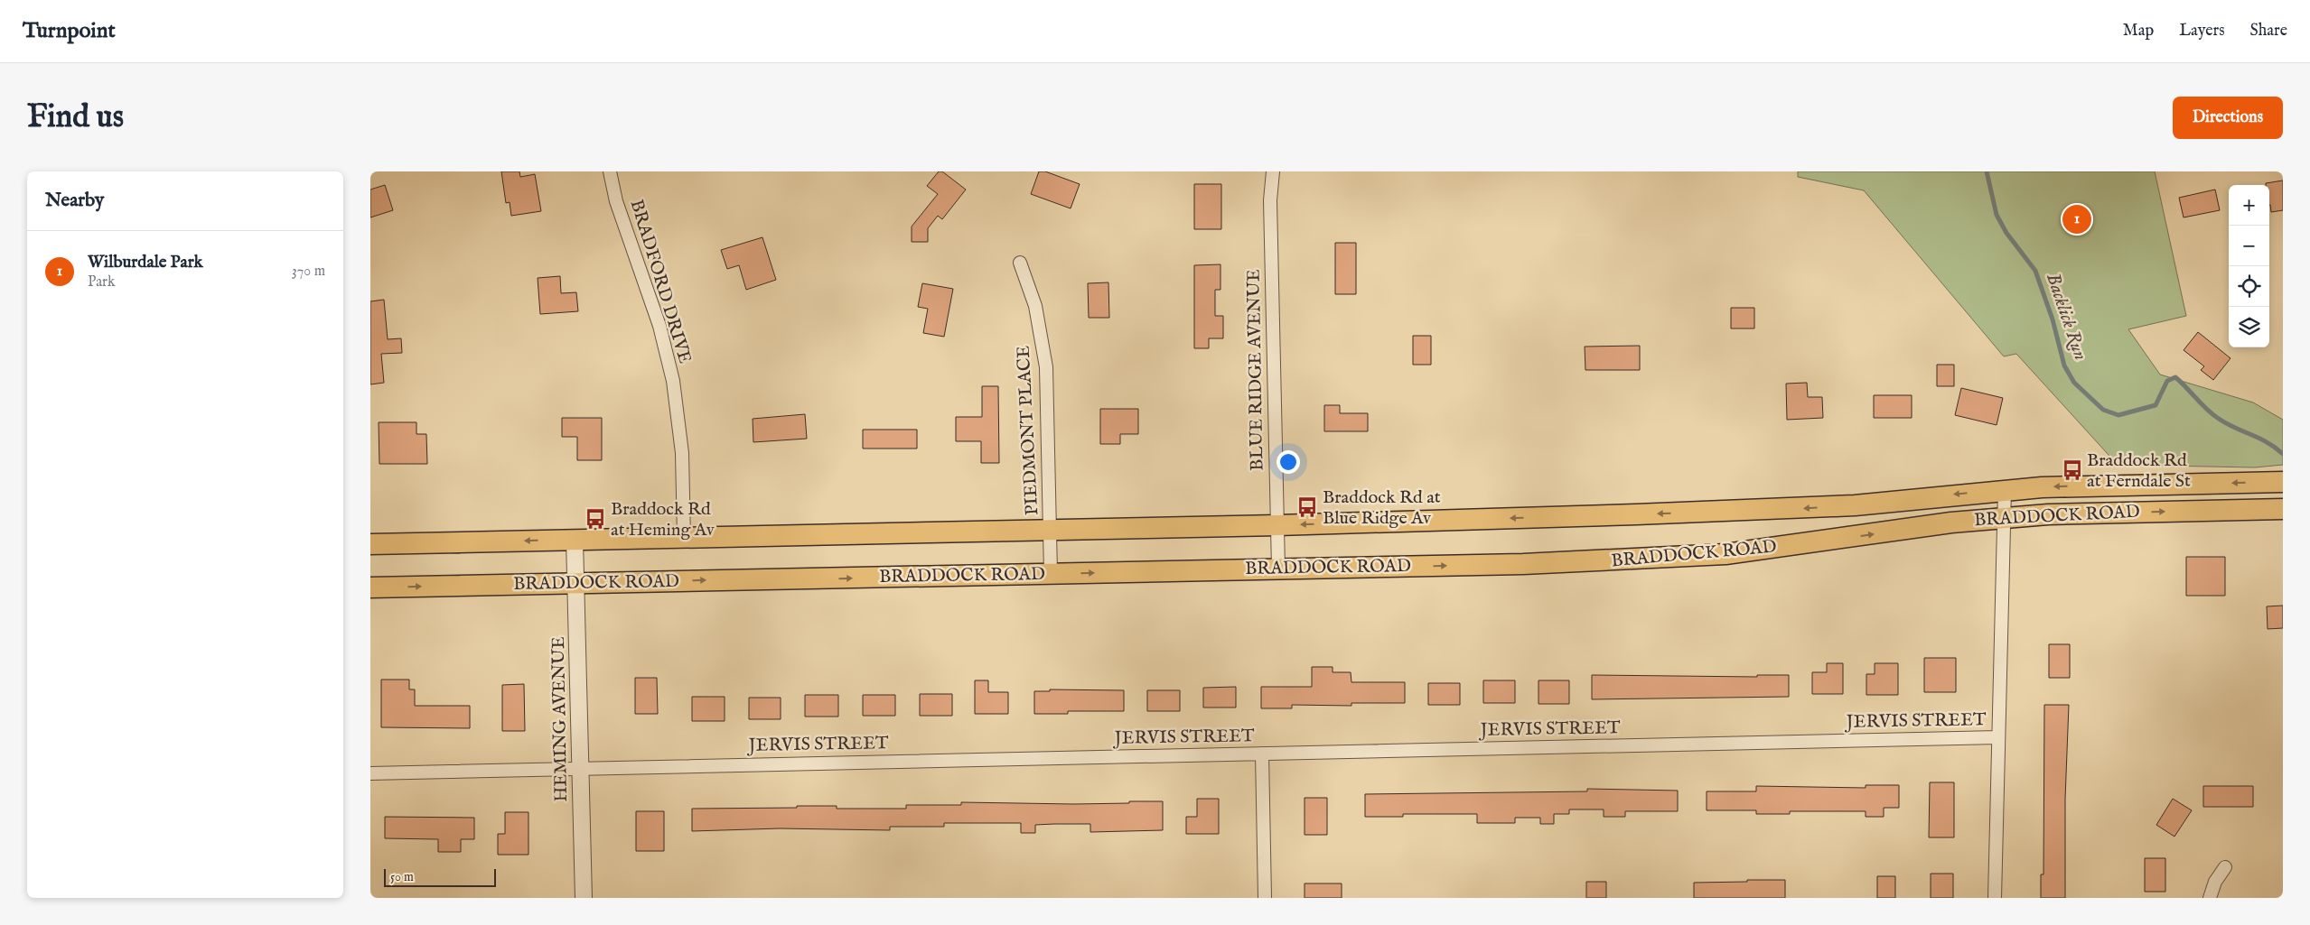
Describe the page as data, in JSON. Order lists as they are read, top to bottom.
{
  "streets": {
    "main road": ["BRADDOCK ROAD"],
    "street": [
      "BRADFORD DRIVE",
      "BLUE RIDGE AVENUE",
      "PIEDMONT PLACE",
      "HEMING AVENUE",
      "JERVIS STREET"
    ]
  },
  "crossings": [
    ["BRADFORD DRIVE", "BRADDOCK ROAD"],
    ["BLUE RIDGE AVENUE", "BRADDOCK ROAD"],
    ["PIEDMONT PLACE", "BRADDOCK ROAD"],
    ["BRADDOCK ROAD", "HEMING AVENUE"],
    ["HEMING AVENUE", "JERVIS STREET"]
  ],
  "water": ["Backlick Run"],
  "places": {
    "bus stop": ["Braddock Rd at Ferndale St", "Braddock Rd at Blue Ridge Av", "Braddock Rd at Heming Av"]
  },
  "scale_bar": "50 m",
  "page": {
    "header": "Turnpoint",
    "nav": ["Map", "Layers", "Share"],
    "buttons": "Directions",
    "title": "Find us",
    "heading": "Nearby",
    "map_buttons": ["+", "−"],
    "pins": "1",
    "list": [
      {
        "mark": "1",
        "name": "Wilburdale Park",
        "note": "Park",
        "value": "370 m"
      }
    ],
    "scale": "50 m"
  }
}
